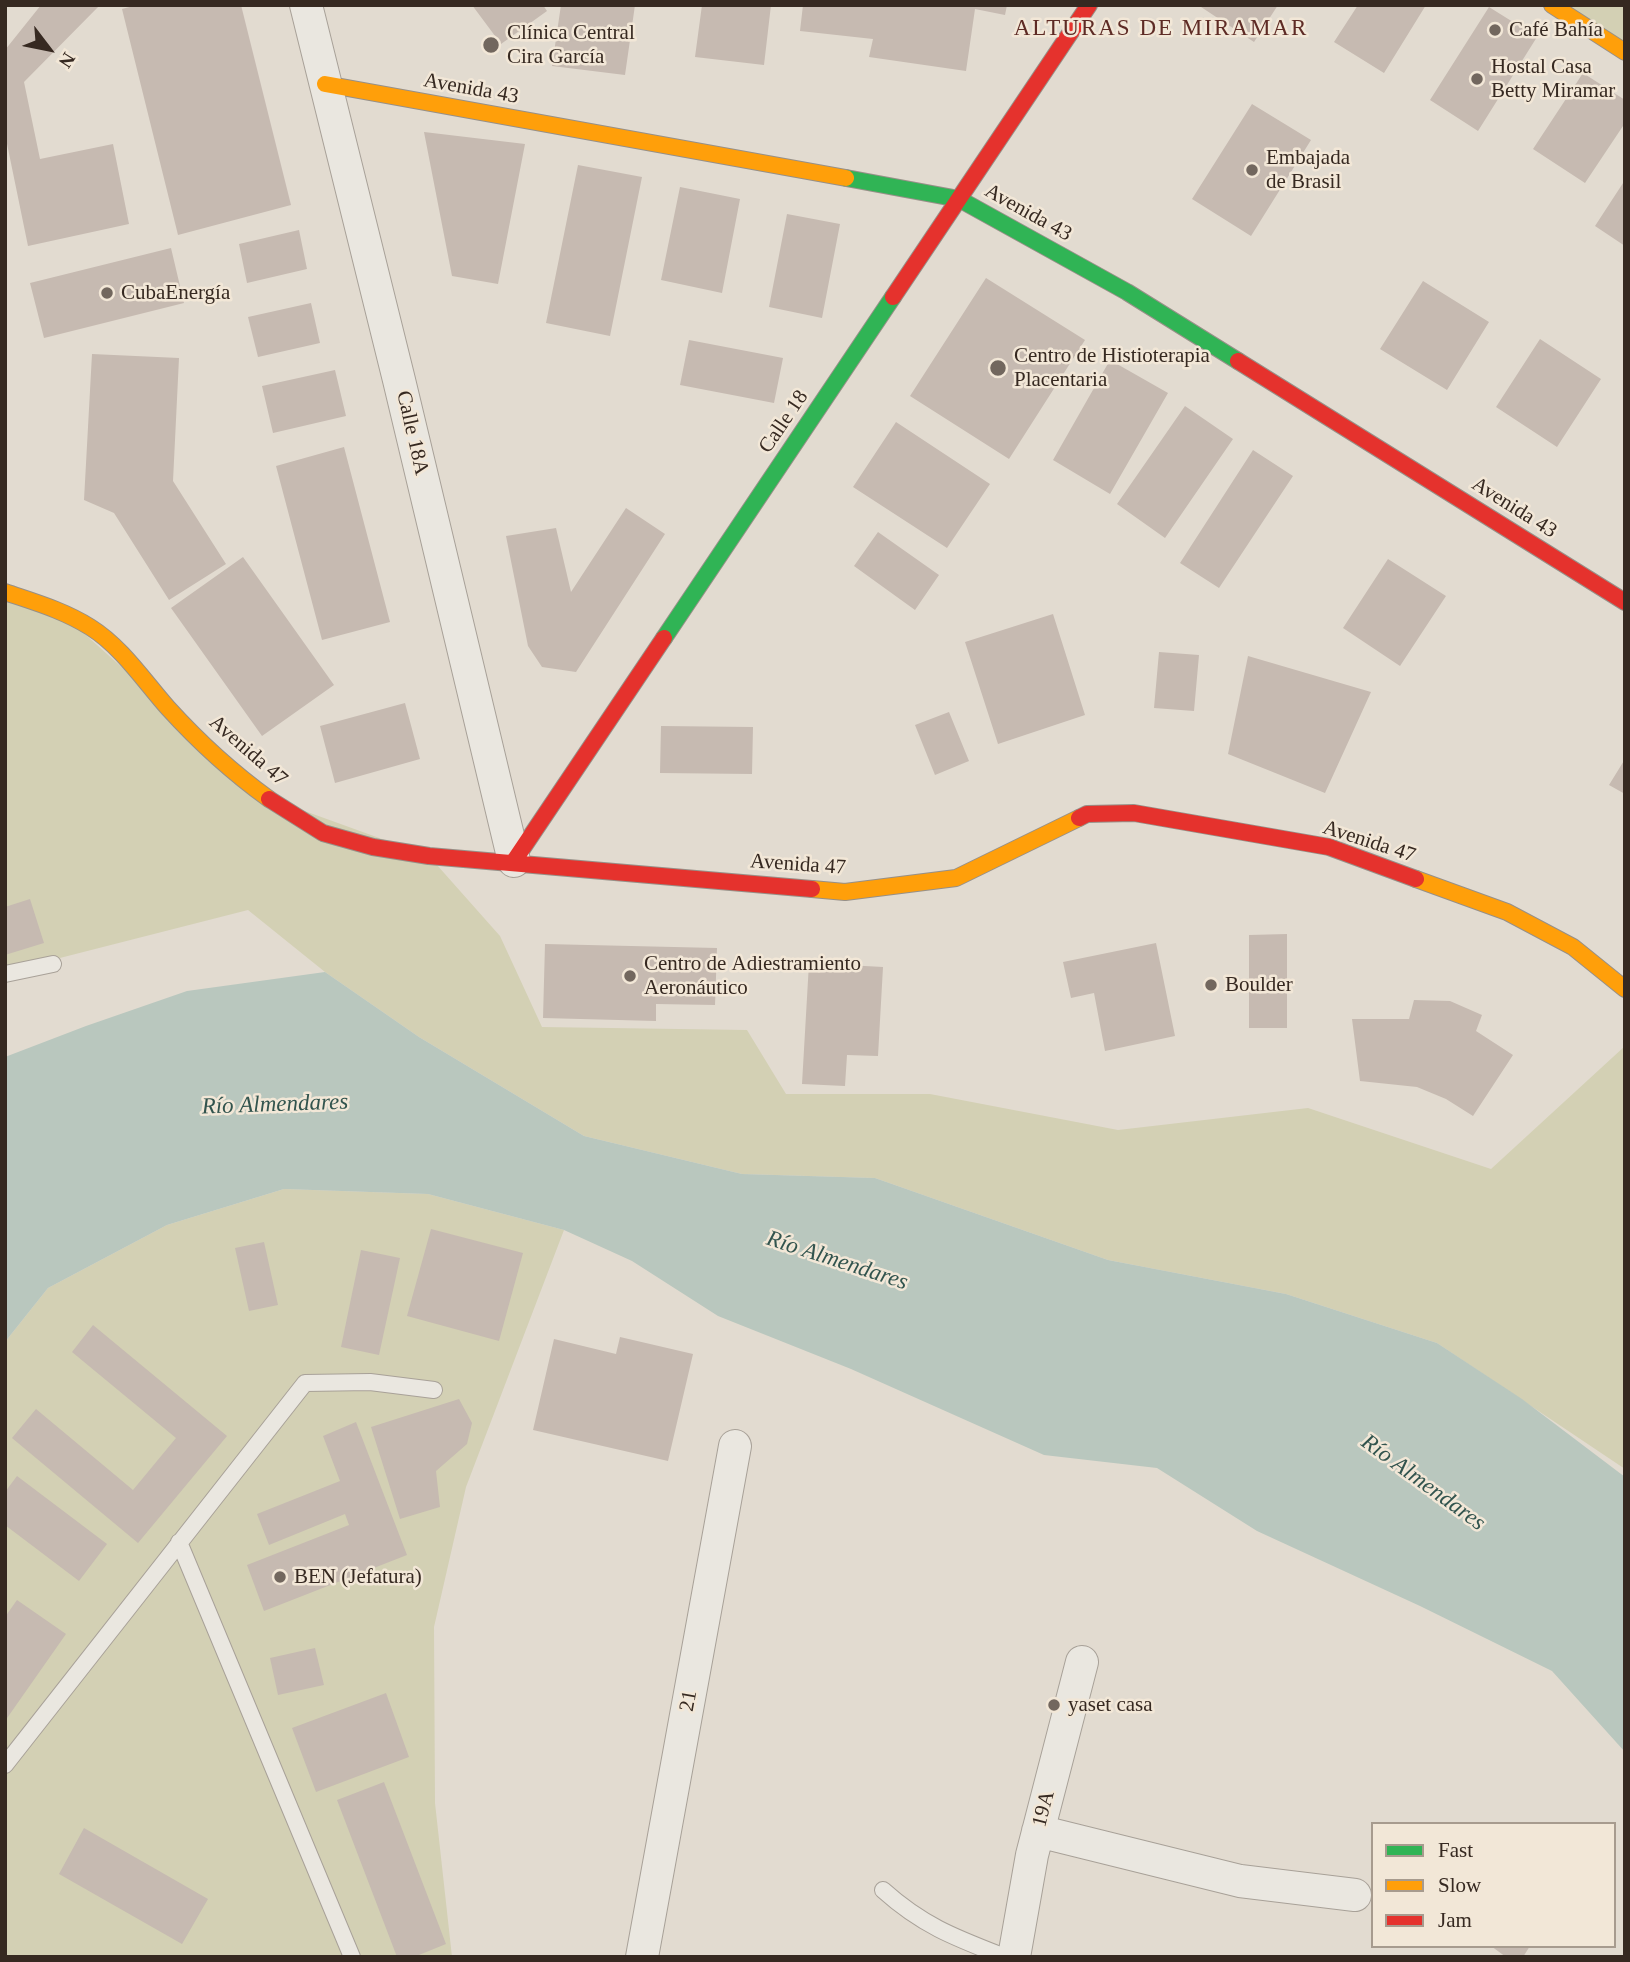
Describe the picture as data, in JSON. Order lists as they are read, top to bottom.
{
  "streets": {
    "street": [
      "Avenida 43",
      "Calle 18",
      "Calle 18A",
      "Avenida 47",
      "21",
      "19A"
    ]
  },
  "crossings": [
    ["Avenida 43", "Calle 18"],
    ["Avenida 43", "Calle 18A"],
    ["Calle 18", "Calle 18A"],
    ["Calle 18", "Avenida 47"],
    ["Calle 18A", "Avenida 47"]
  ],
  "districts": ["ALTURAS DE MIRAMAR"],
  "water": ["Río Almendares"],
  "places": [
    "Café Bahía",
    "Clínica Central Cira García",
    "Hostal Casa Betty Miramar",
    "Embajada de Brasil",
    "CubaEnergía",
    "Centro de Histioterapia Placentaria",
    "Centro de Adiestramiento Aeronáutico",
    "Boulder",
    "BEN (Jefatura)",
    "yaset casa"
  ],
  "legend": ["Fast", "Slow", "Jam"],
  "north": "bottom right"
}
